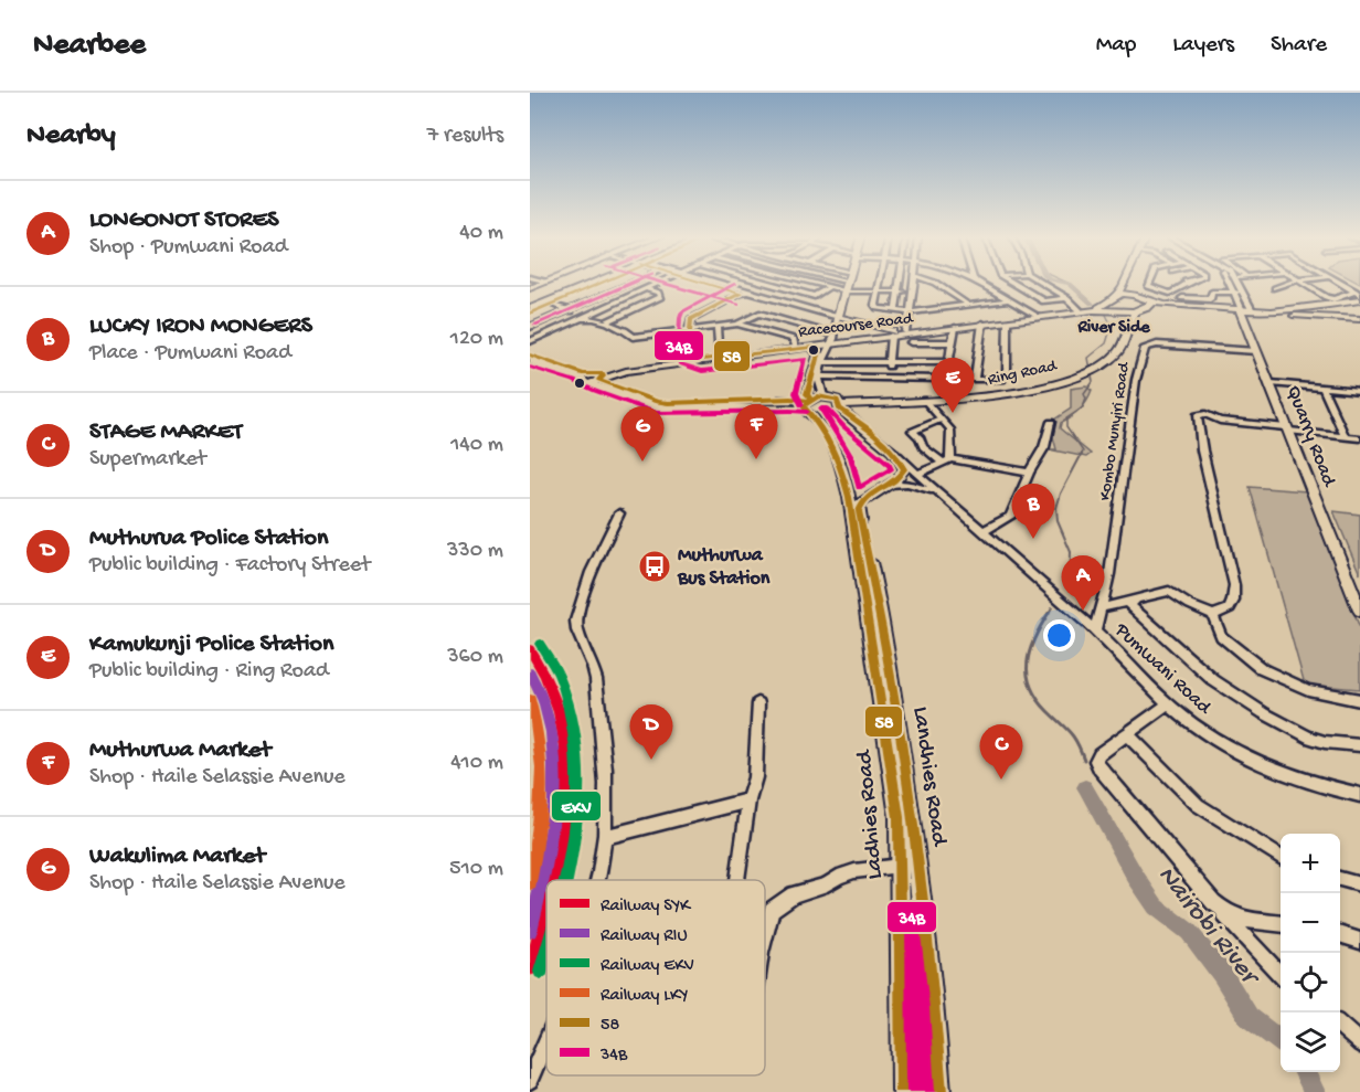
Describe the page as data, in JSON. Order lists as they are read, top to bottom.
{
  "streets": {
    "main road": [
      "Racecourse Road",
      "Ring Road",
      "Quarry Road",
      "Landhies Road",
      "Ladhies Road"
    ],
    "street": ["Kombo Munyiri Road", "Pumwani Road"]
  },
  "crossings": [
    ["Racecourse Road", "Ring Road"],
    ["Kombo Munyiri Road", "Quarry Road"],
    ["Kombo Munyiri Road", "Pumwani Road"]
  ],
  "districts": ["River Side"],
  "water": ["Nairobi River"],
  "places": {
    "bus stop": ["Muthurwa Bus Station"]
  },
  "lines": [
    "transit line 58",
    "transit line 34B",
    "rail line EKV",
    "rail line SYK",
    "rail line RIU",
    "rail line LKY"
  ],
  "legend": [
    "Railway SYK",
    "Railway RIU",
    "Railway EKV",
    "Railway LKY",
    "58",
    "34B"
  ],
  "page": {
    "header": "Nearbee",
    "nav": ["Map", "Layers", "Share"],
    "heading": ["Nearby", "7 results"],
    "list": [
      {
        "mark": "A",
        "name": "LONGONOT STORES",
        "note": "Shop · Pumwani Road",
        "value": "40 m"
      },
      {
        "mark": "B",
        "name": "LUCKY IRON MONGERS",
        "note": "Place · Pumwani Road",
        "value": "120 m"
      },
      {
        "mark": "C",
        "name": "STAGE MARKET",
        "note": "Supermarket",
        "value": "140 m"
      },
      {
        "mark": "D",
        "name": "Muthurua Police Station",
        "note": "Public building · Factory Street",
        "value": "330 m"
      },
      {
        "mark": "E",
        "name": "Kamukunji Police Station",
        "note": "Public building · Ring Road",
        "value": "360 m"
      },
      {
        "mark": "F",
        "name": "Muthurwa Market",
        "note": "Shop · Haile Selassie Avenue",
        "value": "410 m"
      },
      {
        "mark": "G",
        "name": "Wakulima Market",
        "note": "Shop · Haile Selassie Avenue",
        "value": "510 m"
      }
    ],
    "pins": [
      "E",
      "F",
      "G",
      "B",
      "A",
      "D",
      "C"
    ],
    "map_buttons": ["+", "−"]
  }
}
